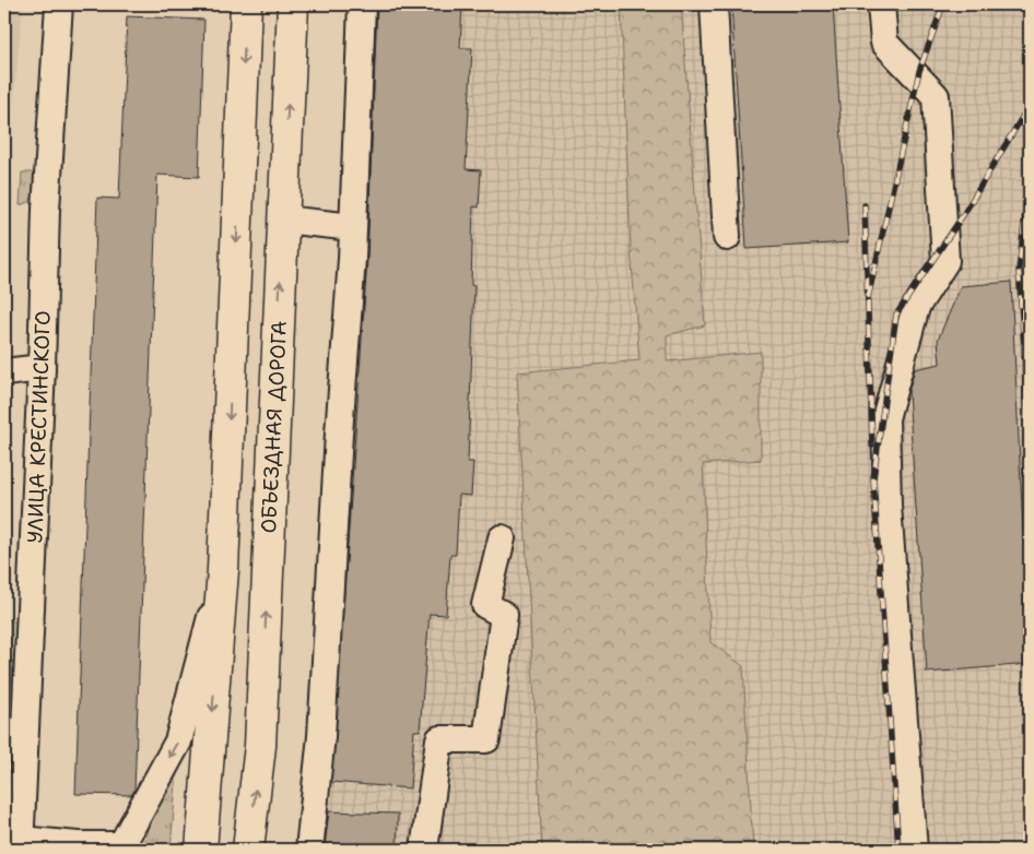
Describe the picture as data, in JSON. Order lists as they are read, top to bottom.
{
  "streets": {
    "main road": ["ОБЪЕЗДНАЯ ДОРОГА"],
    "street": ["УЛИЦА КРЕСТИНСКОГО"]
  }
}
